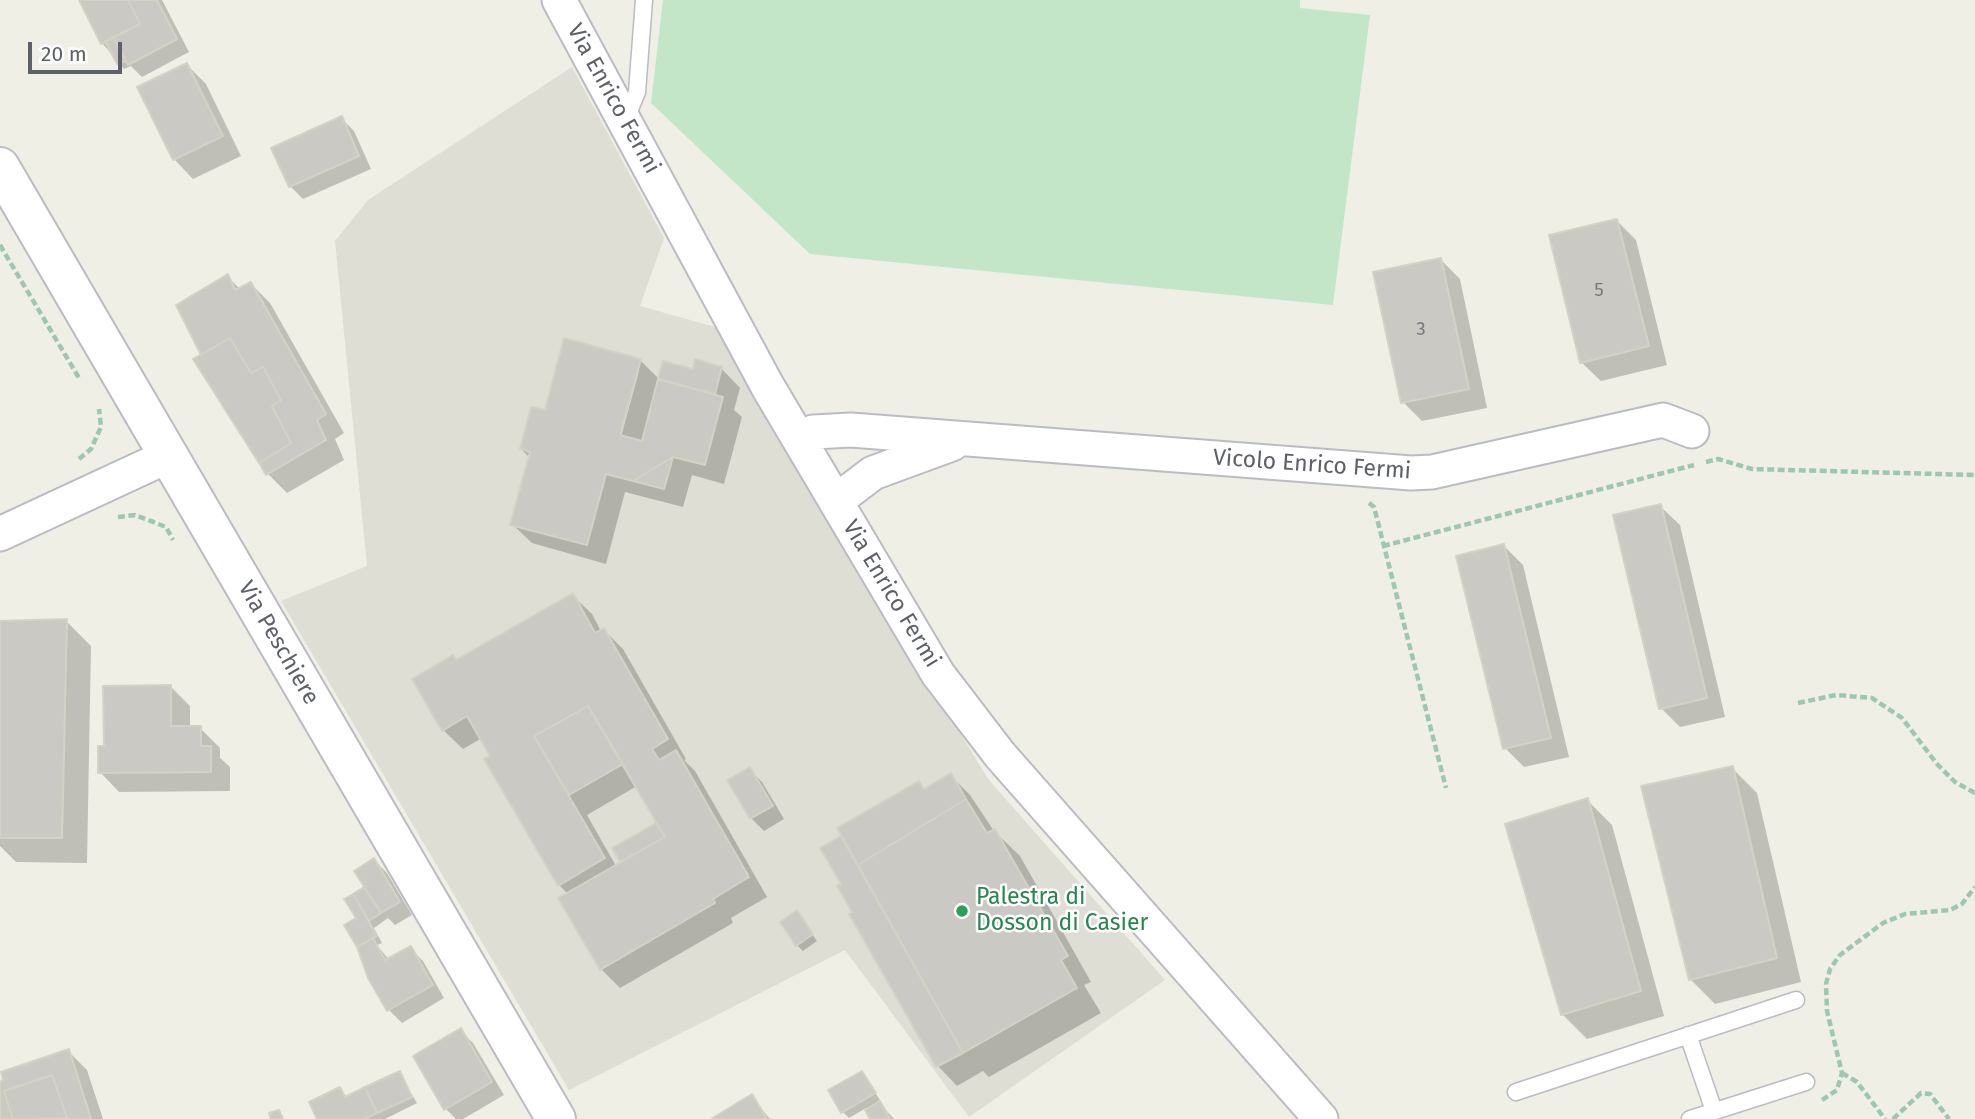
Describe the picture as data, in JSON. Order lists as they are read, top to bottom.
{
  "streets": {
    "street": ["Via Enrico Fermi", "Vicolo Enrico Fermi", "Via Peschiere"]
  },
  "crossings": [
    ["Via Enrico Fermi", "Vicolo Enrico Fermi"]
  ],
  "places": ["Palestra di Dosson di Casier"],
  "house_numbers": ["5", "3"],
  "scale_bar": "20 m"
}
